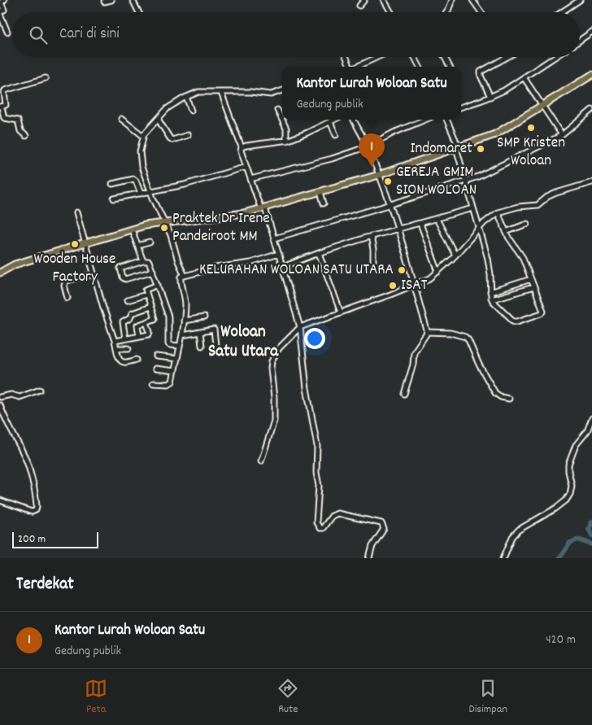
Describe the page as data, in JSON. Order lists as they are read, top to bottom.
{
  "districts": ["Woloan Satu Utara"],
  "places": [
    "SMP Kristen Woloan",
    "Indomaret",
    "GEREJA GMIM SION WOLOAN",
    "Praktek Dr Irene Pandeiroot MM",
    "Wooden House Factory",
    "KELURAHAN WOLOAN SATU UTARA",
    "ISAT"
  ],
  "scale_bar": "200 m",
  "page": {
    "search": "Cari di sini",
    "popup": ["Kantor Lurah Woloan Satu", "Gedung publik"],
    "pins": "1",
    "scale": "200 m",
    "heading": "Terdekat",
    "list": [
      {
        "mark": "1",
        "name": "Kantor Lurah Woloan Satu",
        "note": "Gedung publik",
        "value": "420 m"
      }
    ],
    "nav": ["Peta", "Rute", "Disimpan"]
  }
}
